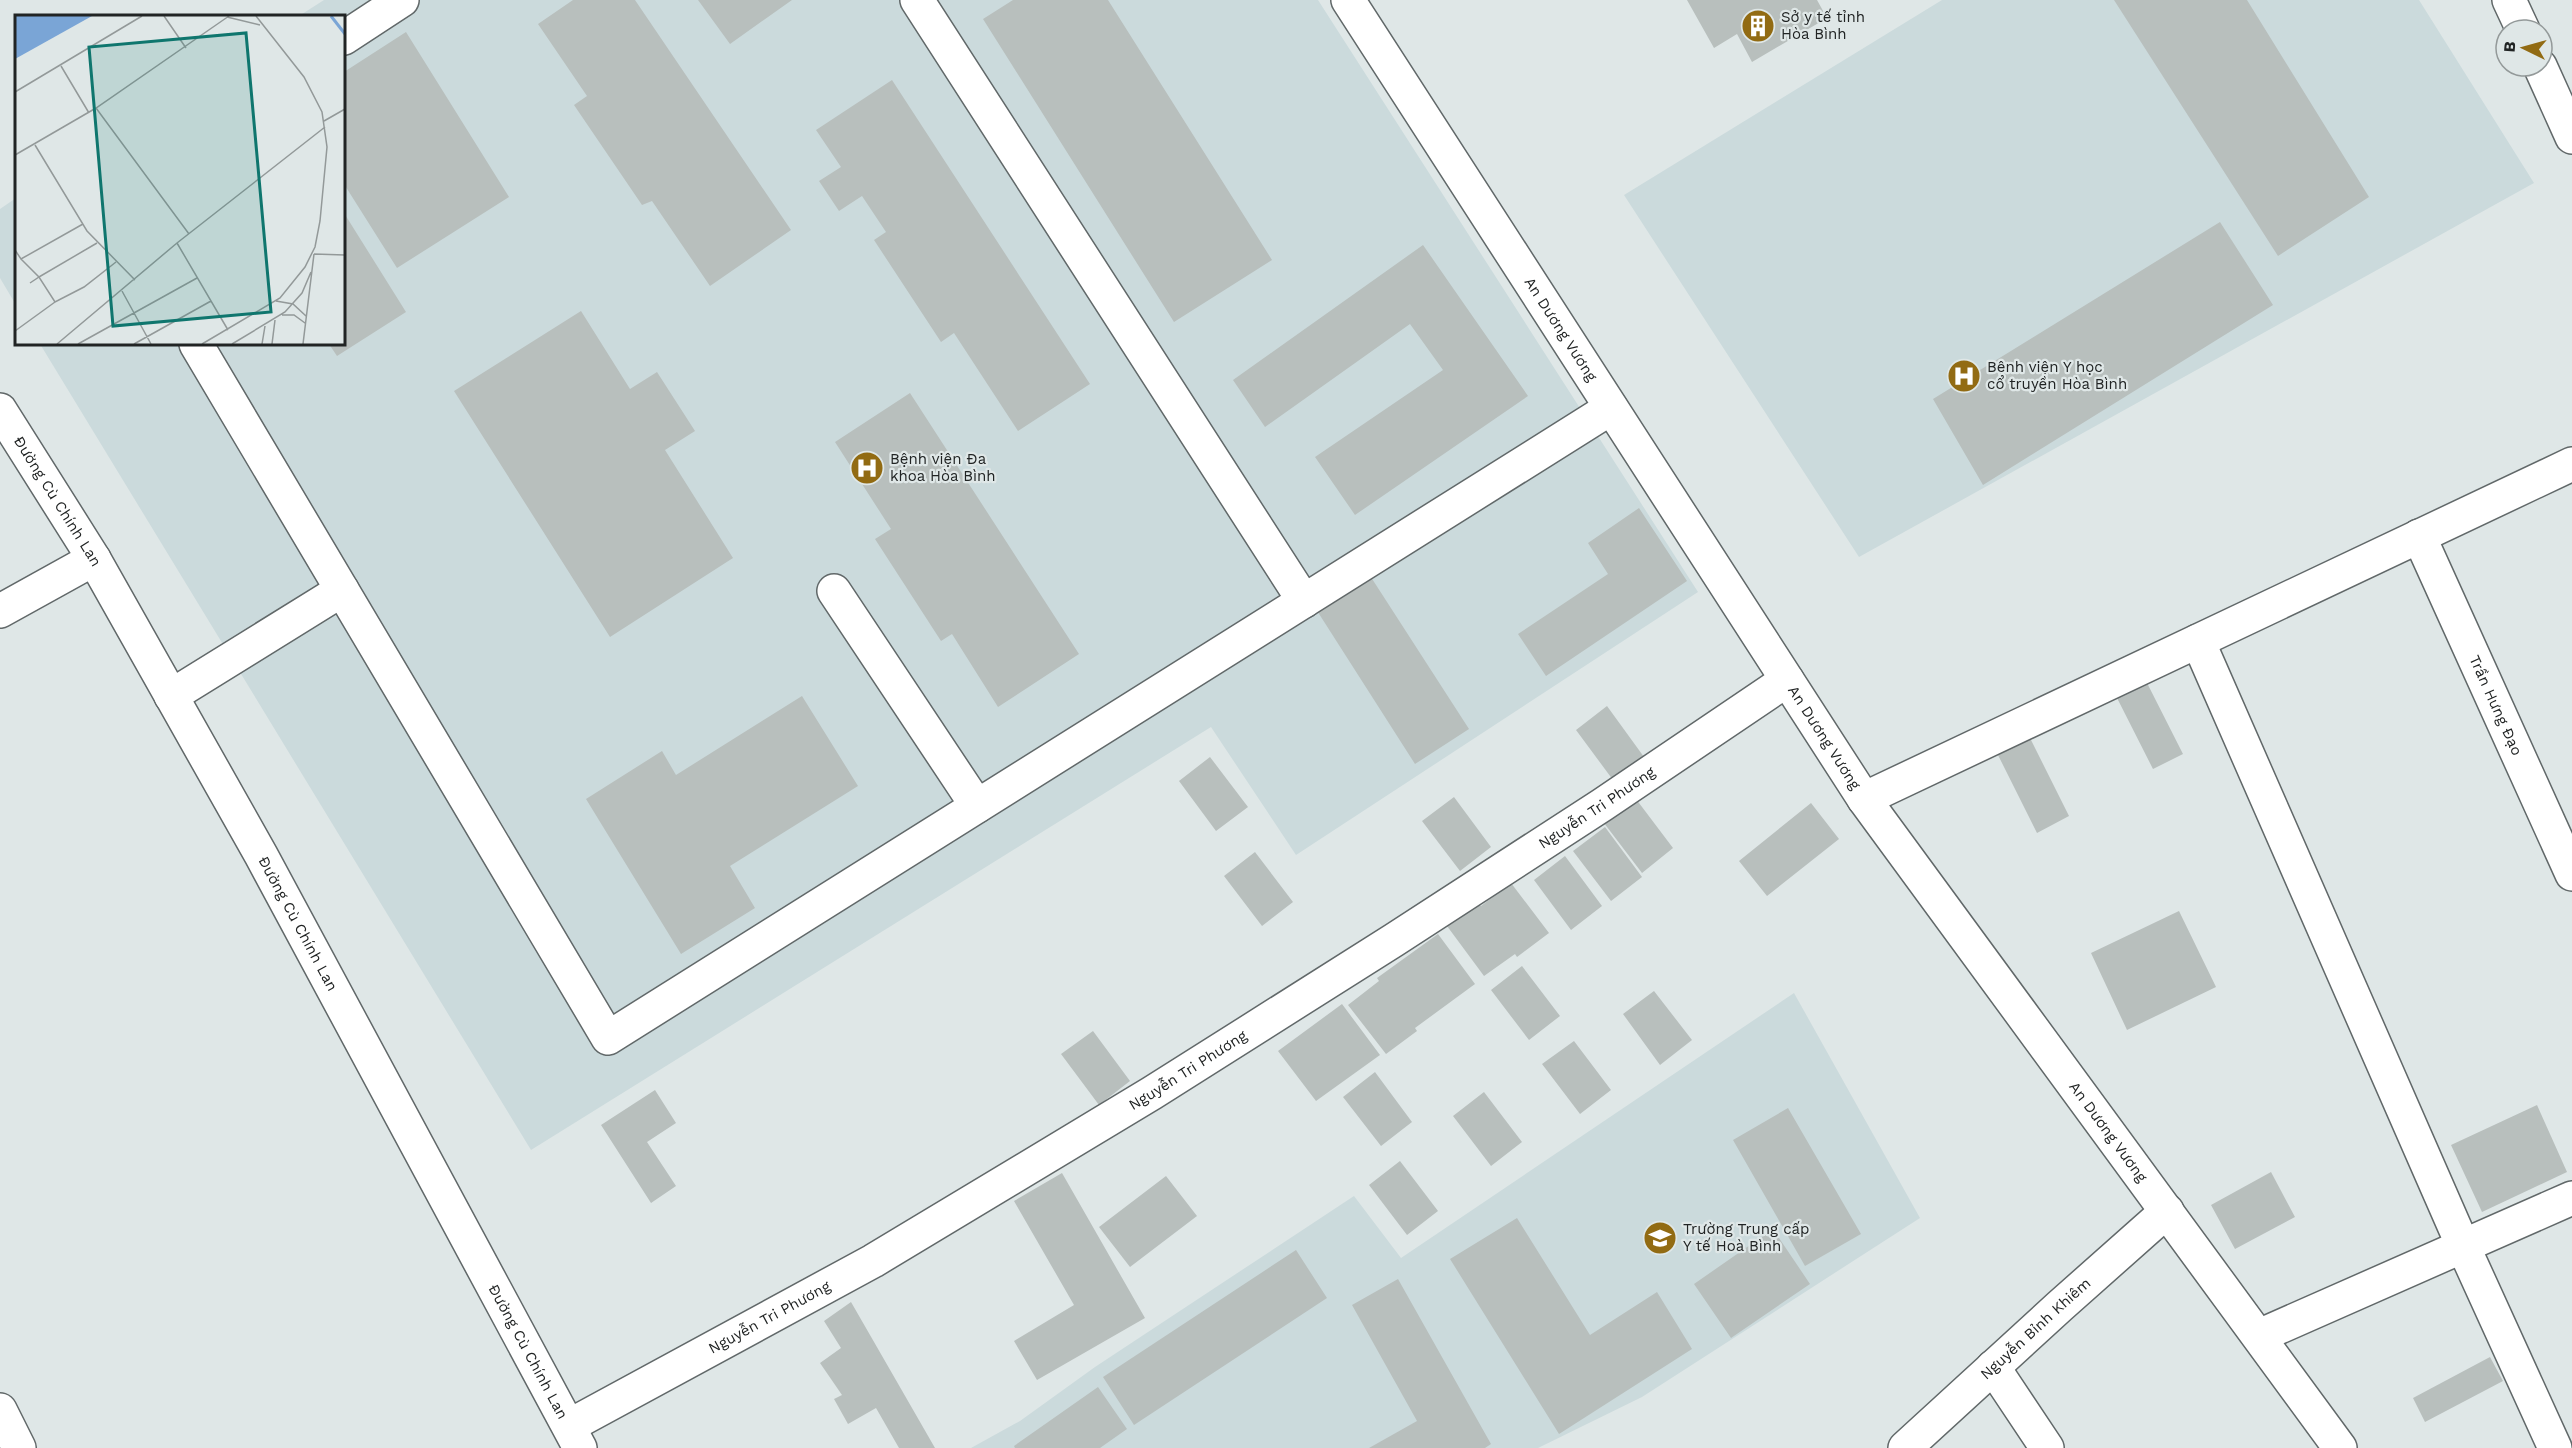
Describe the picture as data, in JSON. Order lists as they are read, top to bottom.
{
  "streets": {
    "street": [
      "An Dương Vương",
      "Đường Cù Chính Lan",
      "Trần Hưng Đạo",
      "Nguyễn Tri Phương",
      "Nguyễn Bỉnh Khiêm"
    ]
  },
  "crossings": [
    ["An Dương Vương", "Nguyễn Tri Phương"],
    ["An Dương Vương", "Nguyễn Bỉnh Khiêm"],
    ["Đường Cù Chính Lan", "Nguyễn Tri Phương"]
  ],
  "places": {
    "building": ["Sở y tế tỉnh Hòa Bình"],
    "hospital": ["Bệnh viện Y học cổ truyền Hòa Bình", "Bệnh viện Đa khoa Hòa Bình"],
    "school or university": ["Trường Trung cấp Y tế Hoà Bình"]
  },
  "north": "left"
}
